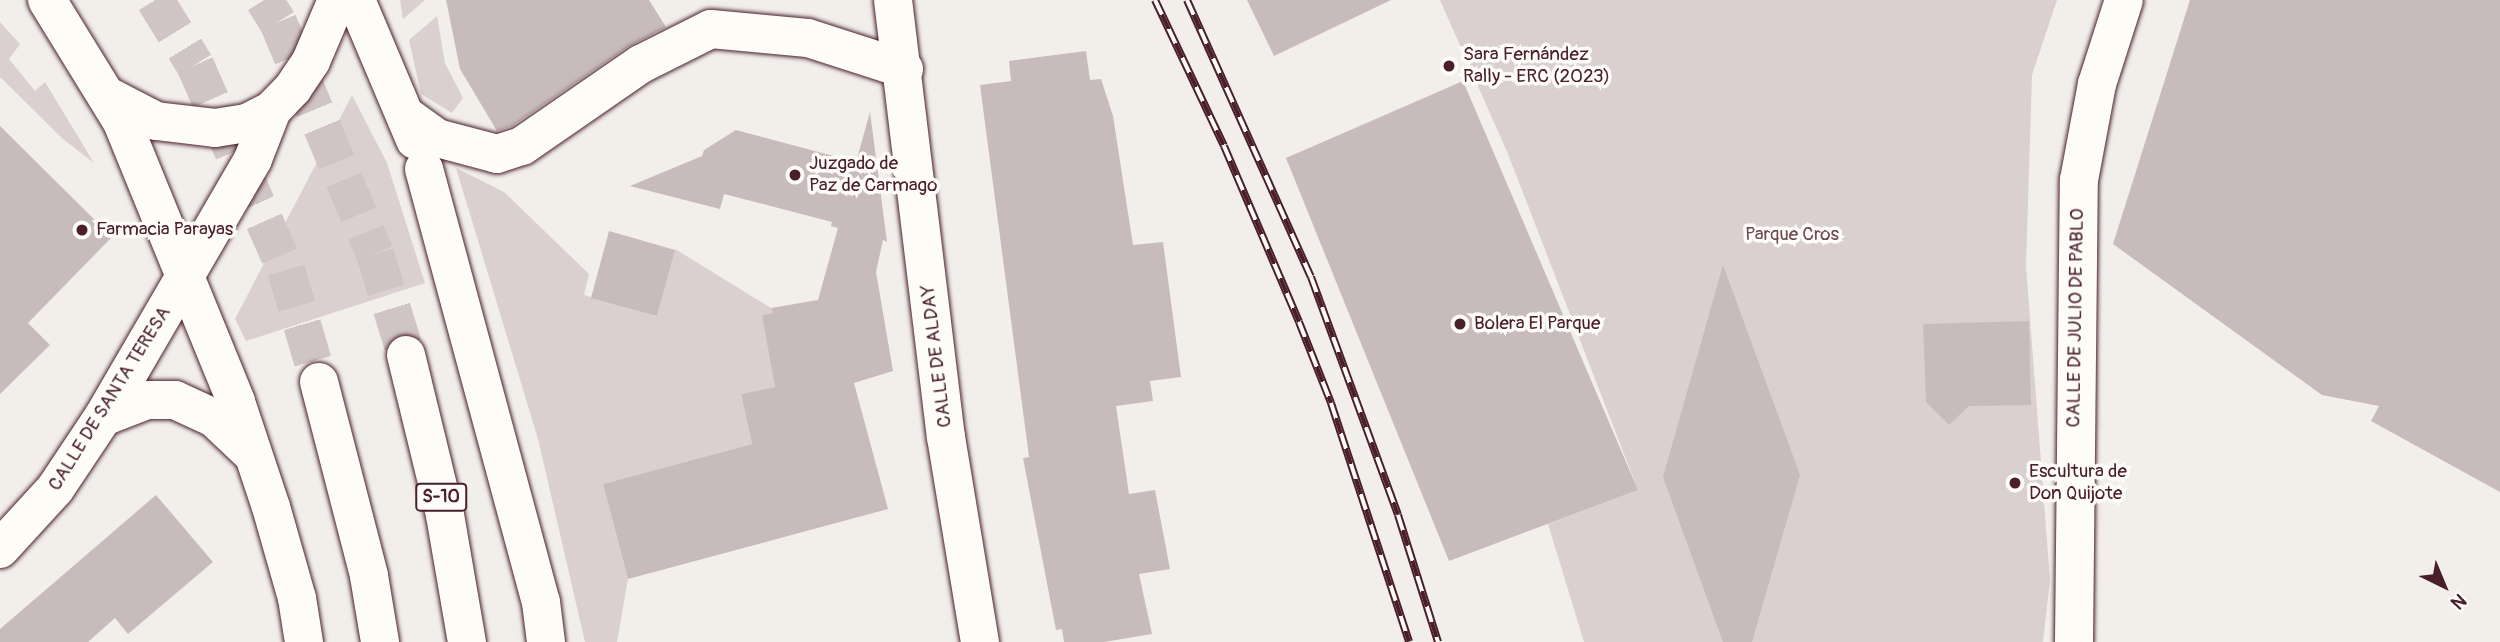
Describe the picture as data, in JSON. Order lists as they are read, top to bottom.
{
  "streets": {
    "main road": [
      "CALLE DE JULIO DE PABLO",
      "CALLE DE ALDAY",
      "CALLE DE SANTA TERESA",
      "S-10"
    ]
  },
  "parks": ["Parque Cros"],
  "places": [
    "Sara Fernández Rally - ERC (2023)",
    "Juzgado de Paz de Carmago",
    "Farmacia Parayas",
    "Bolera El Parque",
    "Escultura de Don Quijote"
  ],
  "north": "bottom right"
}
